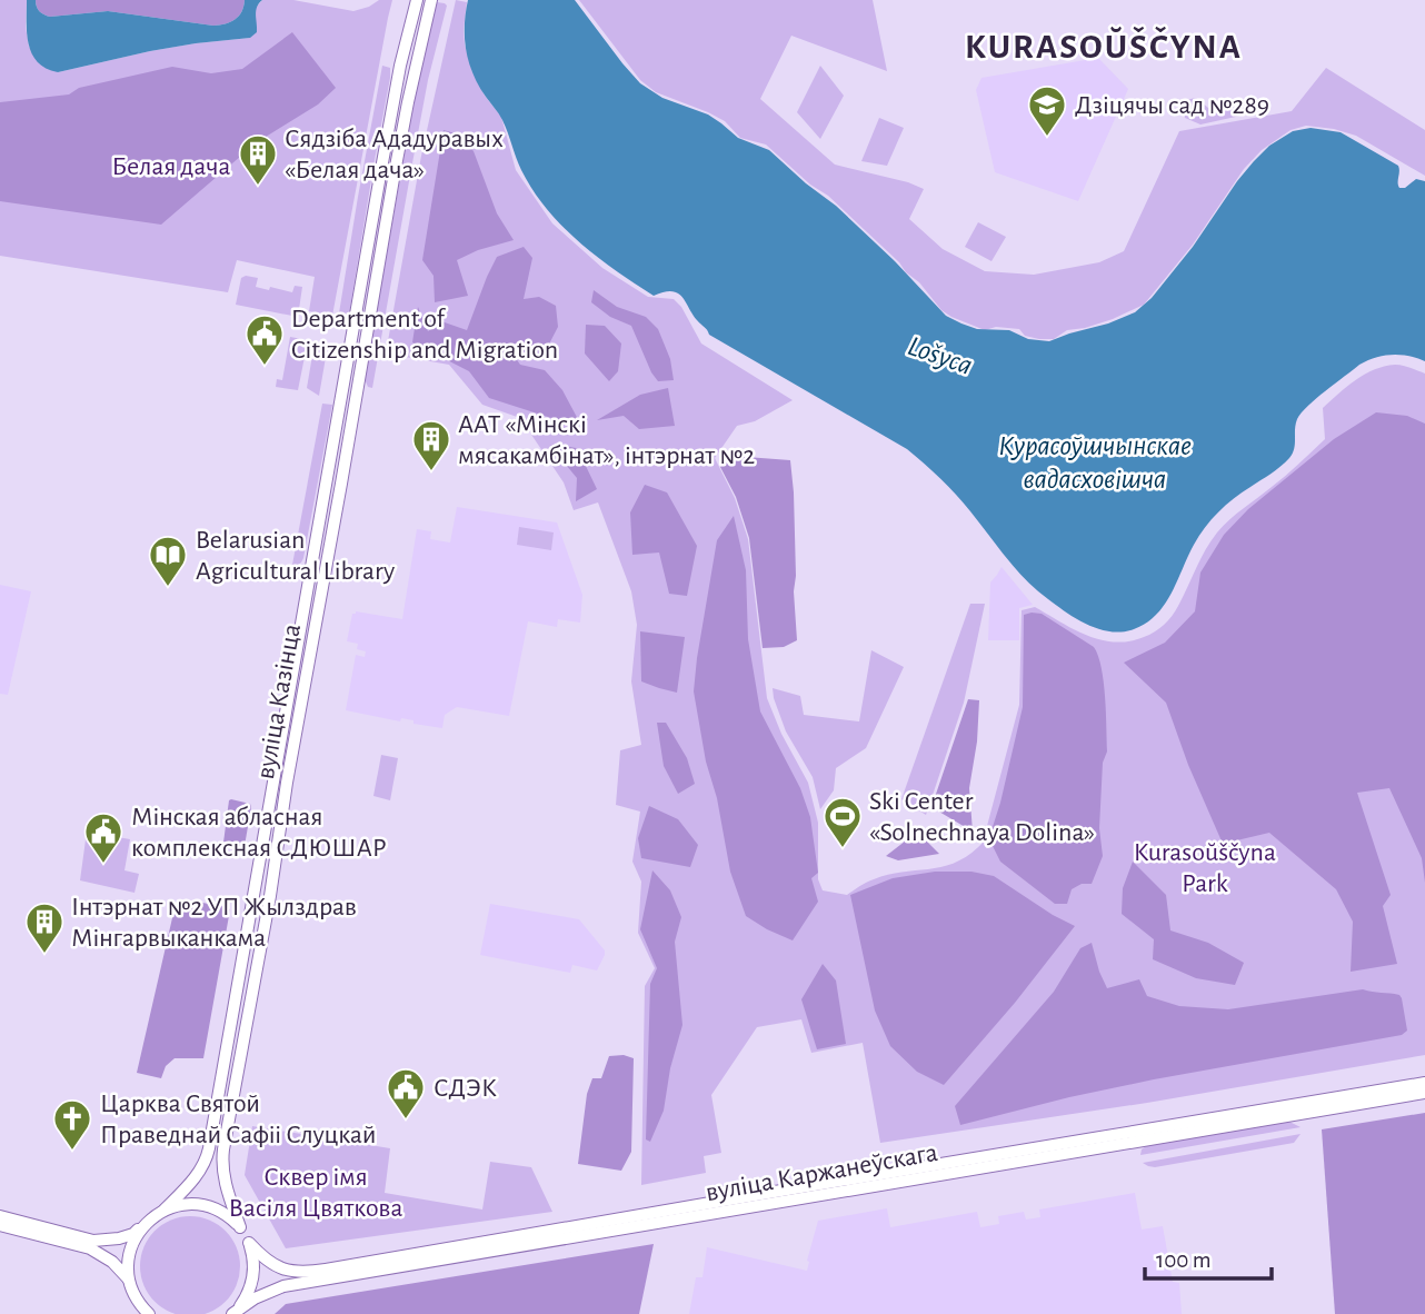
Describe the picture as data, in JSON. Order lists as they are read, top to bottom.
{
  "streets": {
    "main road": ["вуліца Казінца", "вуліца Каржанеўскага"]
  },
  "crossings": [
    ["вуліца Казінца", "вуліца Каржанеўскага"]
  ],
  "districts": ["KURASOŬŠČYNA"],
  "water": ["Lošyca", "Курасоўшчынскае вадасховішча"],
  "parks": ["Белая дача", "Kurasoŭščyna Park", "Сквер імя Васіля Цвяткова"],
  "places": {
    "school or university": ["Дзіцячы сад №289"],
    "building": ["Сядзіба Ададуравых «Белая дача»", "ААТ «Мінскі мясакамбінат», інтэрнат №2", "Інтэрнат №2 УП Жылздрав Мінгарвыканкама"],
    "public building": ["Department of Citizenship and Migration", "Мінская абласная комплексная СДЮШАР", "СДЭК"],
    "library": ["Belarusian Agricultural Library"],
    "sports": ["Ski Center «Solnechnaya Dolina»"],
    "church": ["Царква Святой Праведнай Сафіі Слуцкай"]
  },
  "scale_bar": "100 m"
}
